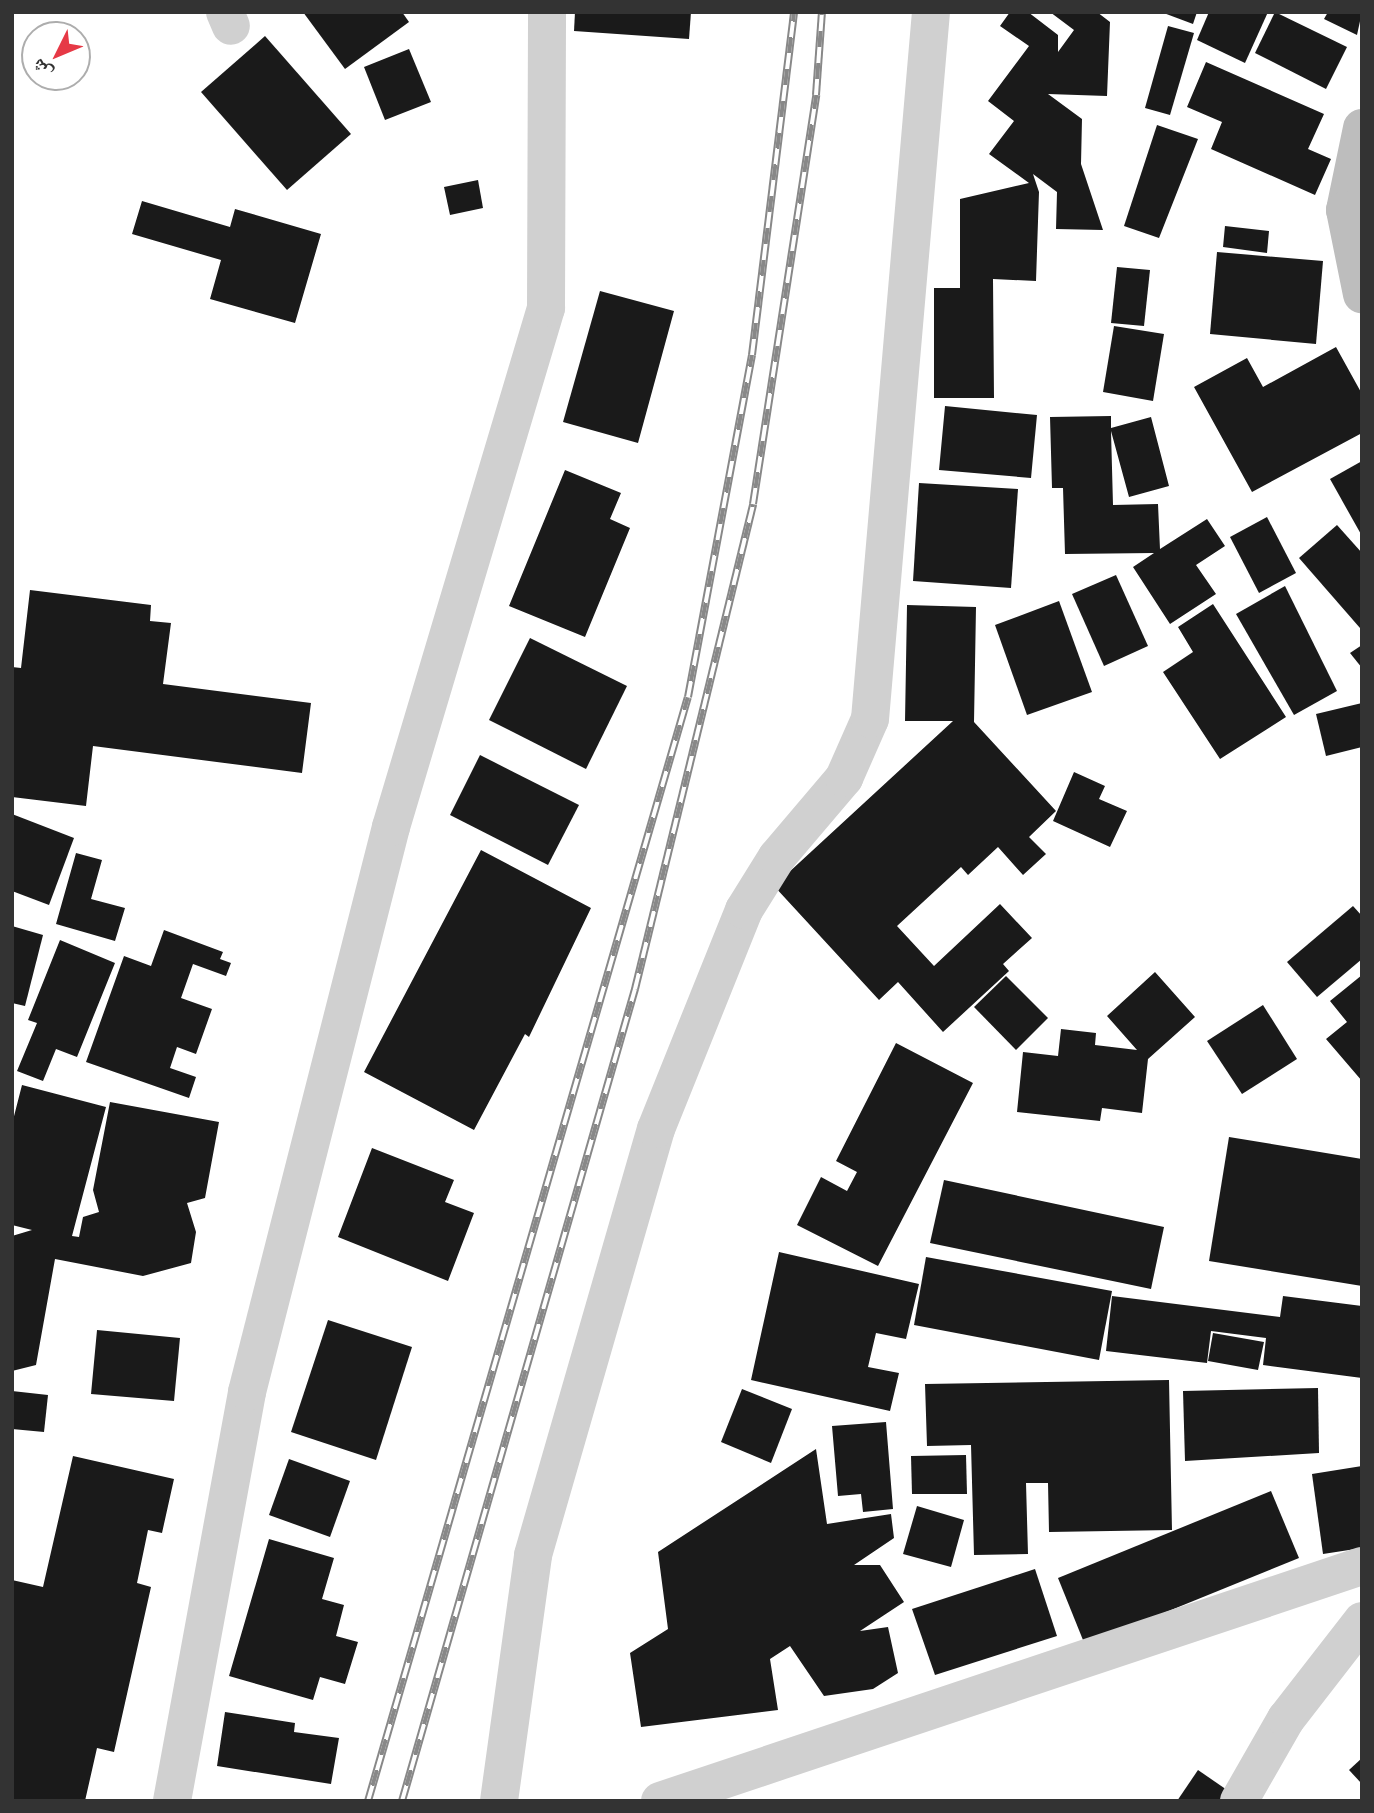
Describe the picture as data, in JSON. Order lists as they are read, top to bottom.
{
  "north": "bottom left"
}
